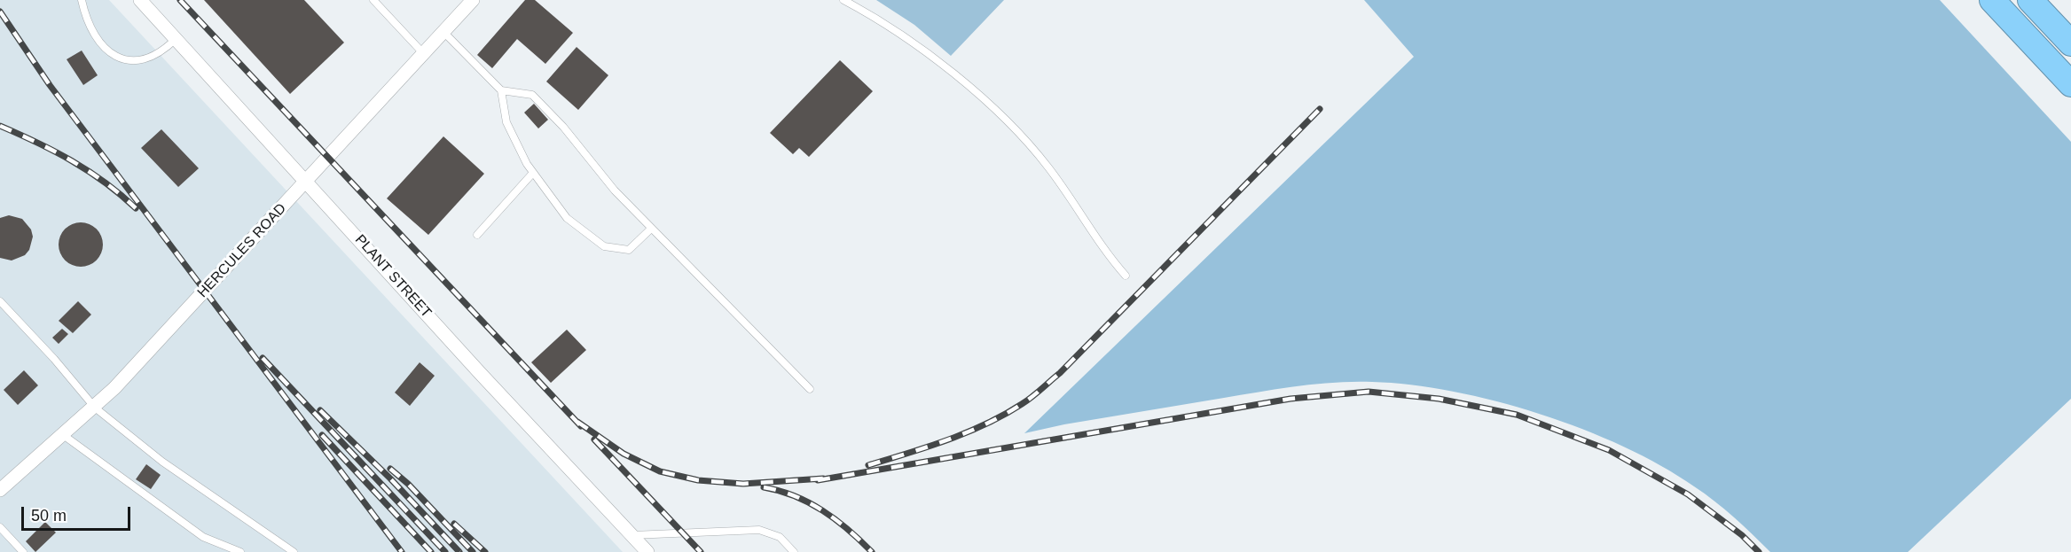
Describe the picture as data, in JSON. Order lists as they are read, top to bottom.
{
  "streets": {
    "street": ["HERCULES ROAD", "PLANT STREET"]
  },
  "crossings": [
    ["HERCULES ROAD", "PLANT STREET"]
  ],
  "scale_bar": "50 m"
}
